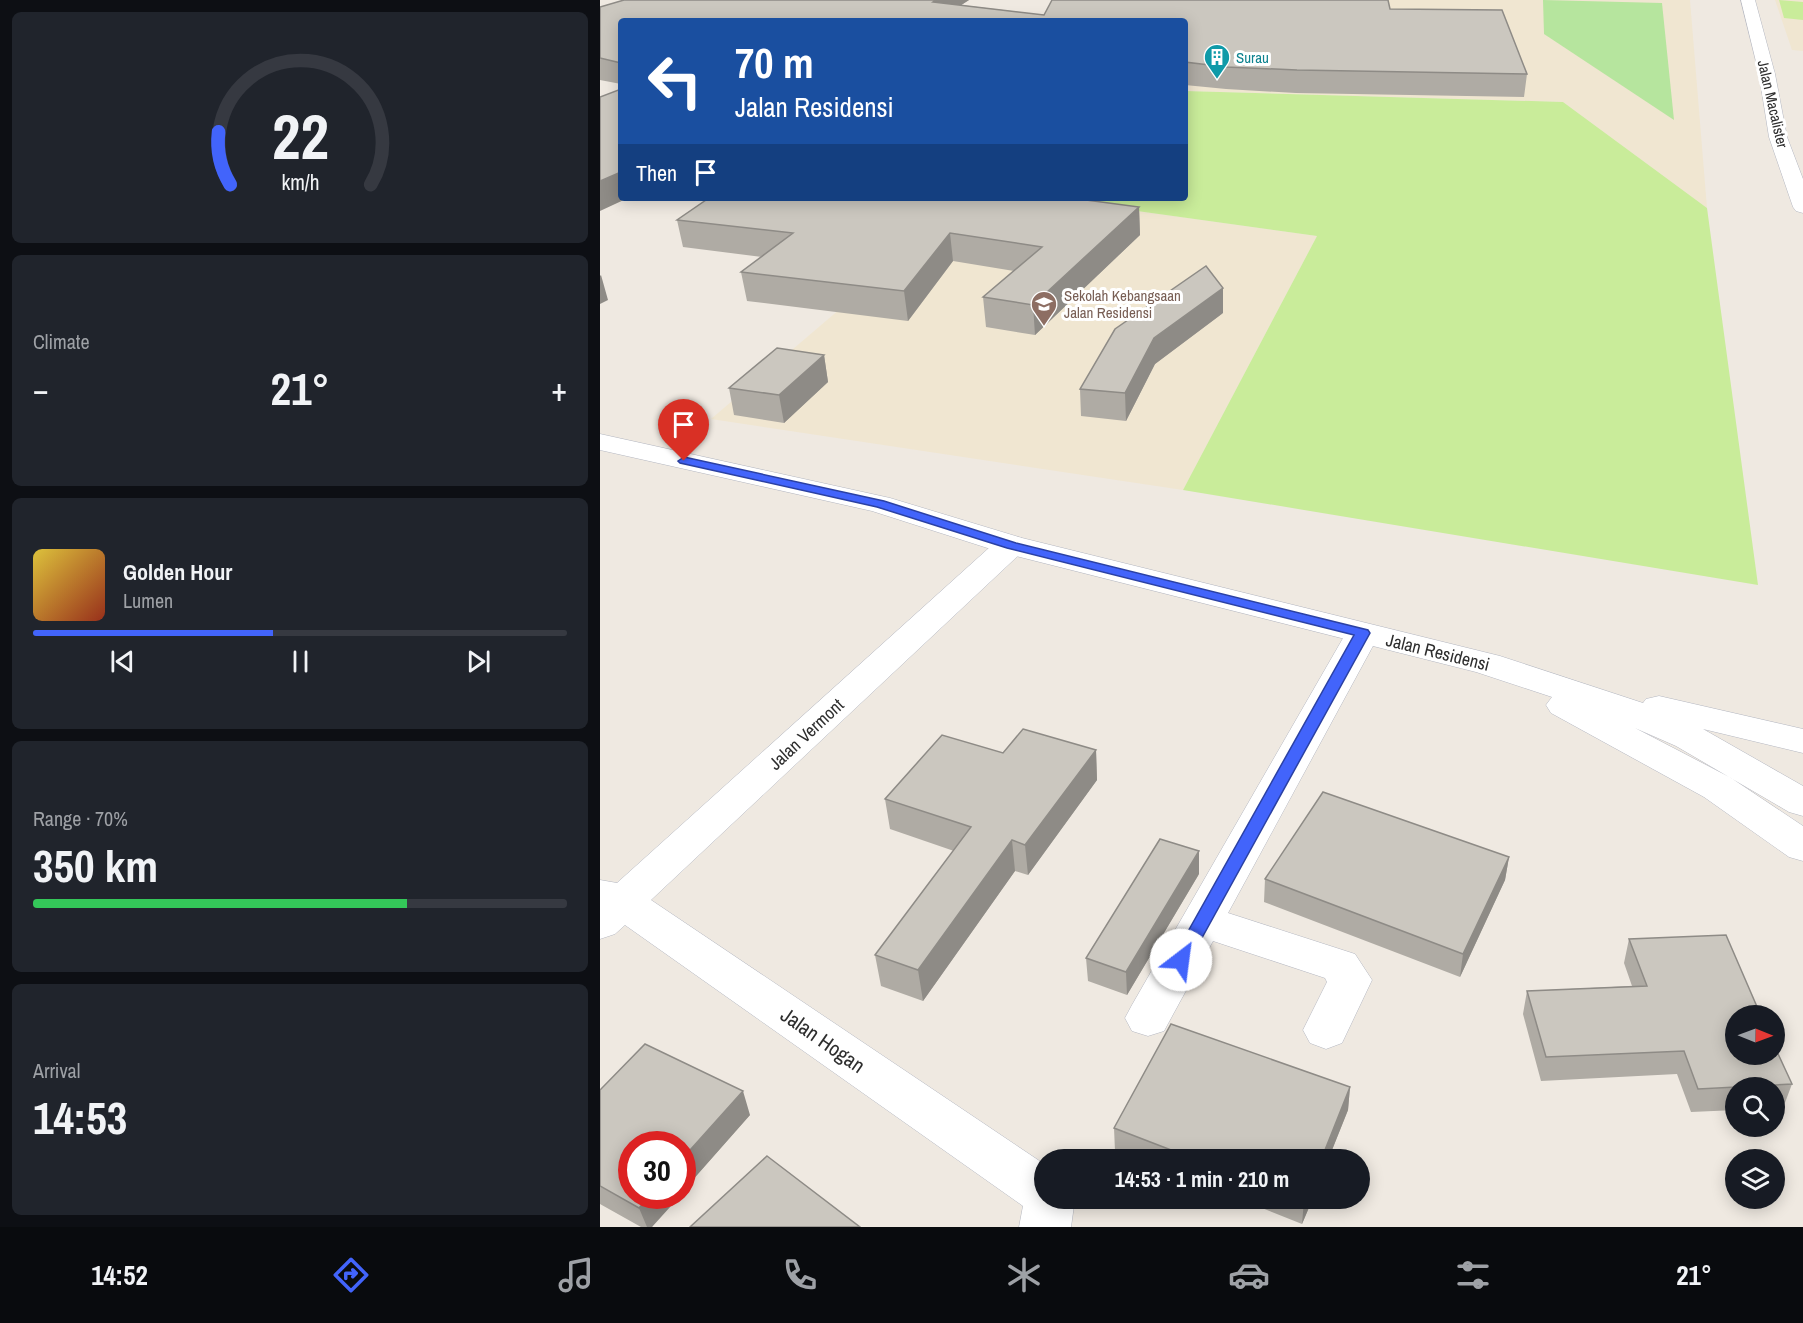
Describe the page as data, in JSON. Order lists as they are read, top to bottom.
{
  "streets": {
    "main road": [
      "Jalan Macalister",
      "Jalan Residensi",
      "Jalan Vermont",
      "Jalan Hogan"
    ]
  },
  "crossings": [
    ["Jalan Residensi", "Jalan Vermont"],
    ["Jalan Vermont", "Jalan Hogan"]
  ],
  "places": {
    "building": ["Surau"],
    "school or university": ["Sekolah Kebangsaan Jalan Residensi"]
  },
  "north": "right",
  "page": {
    "turn": ["70 m", "Jalan Residensi"],
    "then": "Then",
    "tile": [
      "Climate",
      ["Range · 70%", "350 km"],
      ["Arrival", "14:53"]
    ],
    "heat": ["−", "21°", "+"],
    "song": ["Golden Hour", "Lumen"],
    "limit": "30",
    "trip": "14:53 · 1 min · 210 m",
    "tabs": ["14:52", "21°"],
    "gauge": ["22", "km/h"]
  }
}
